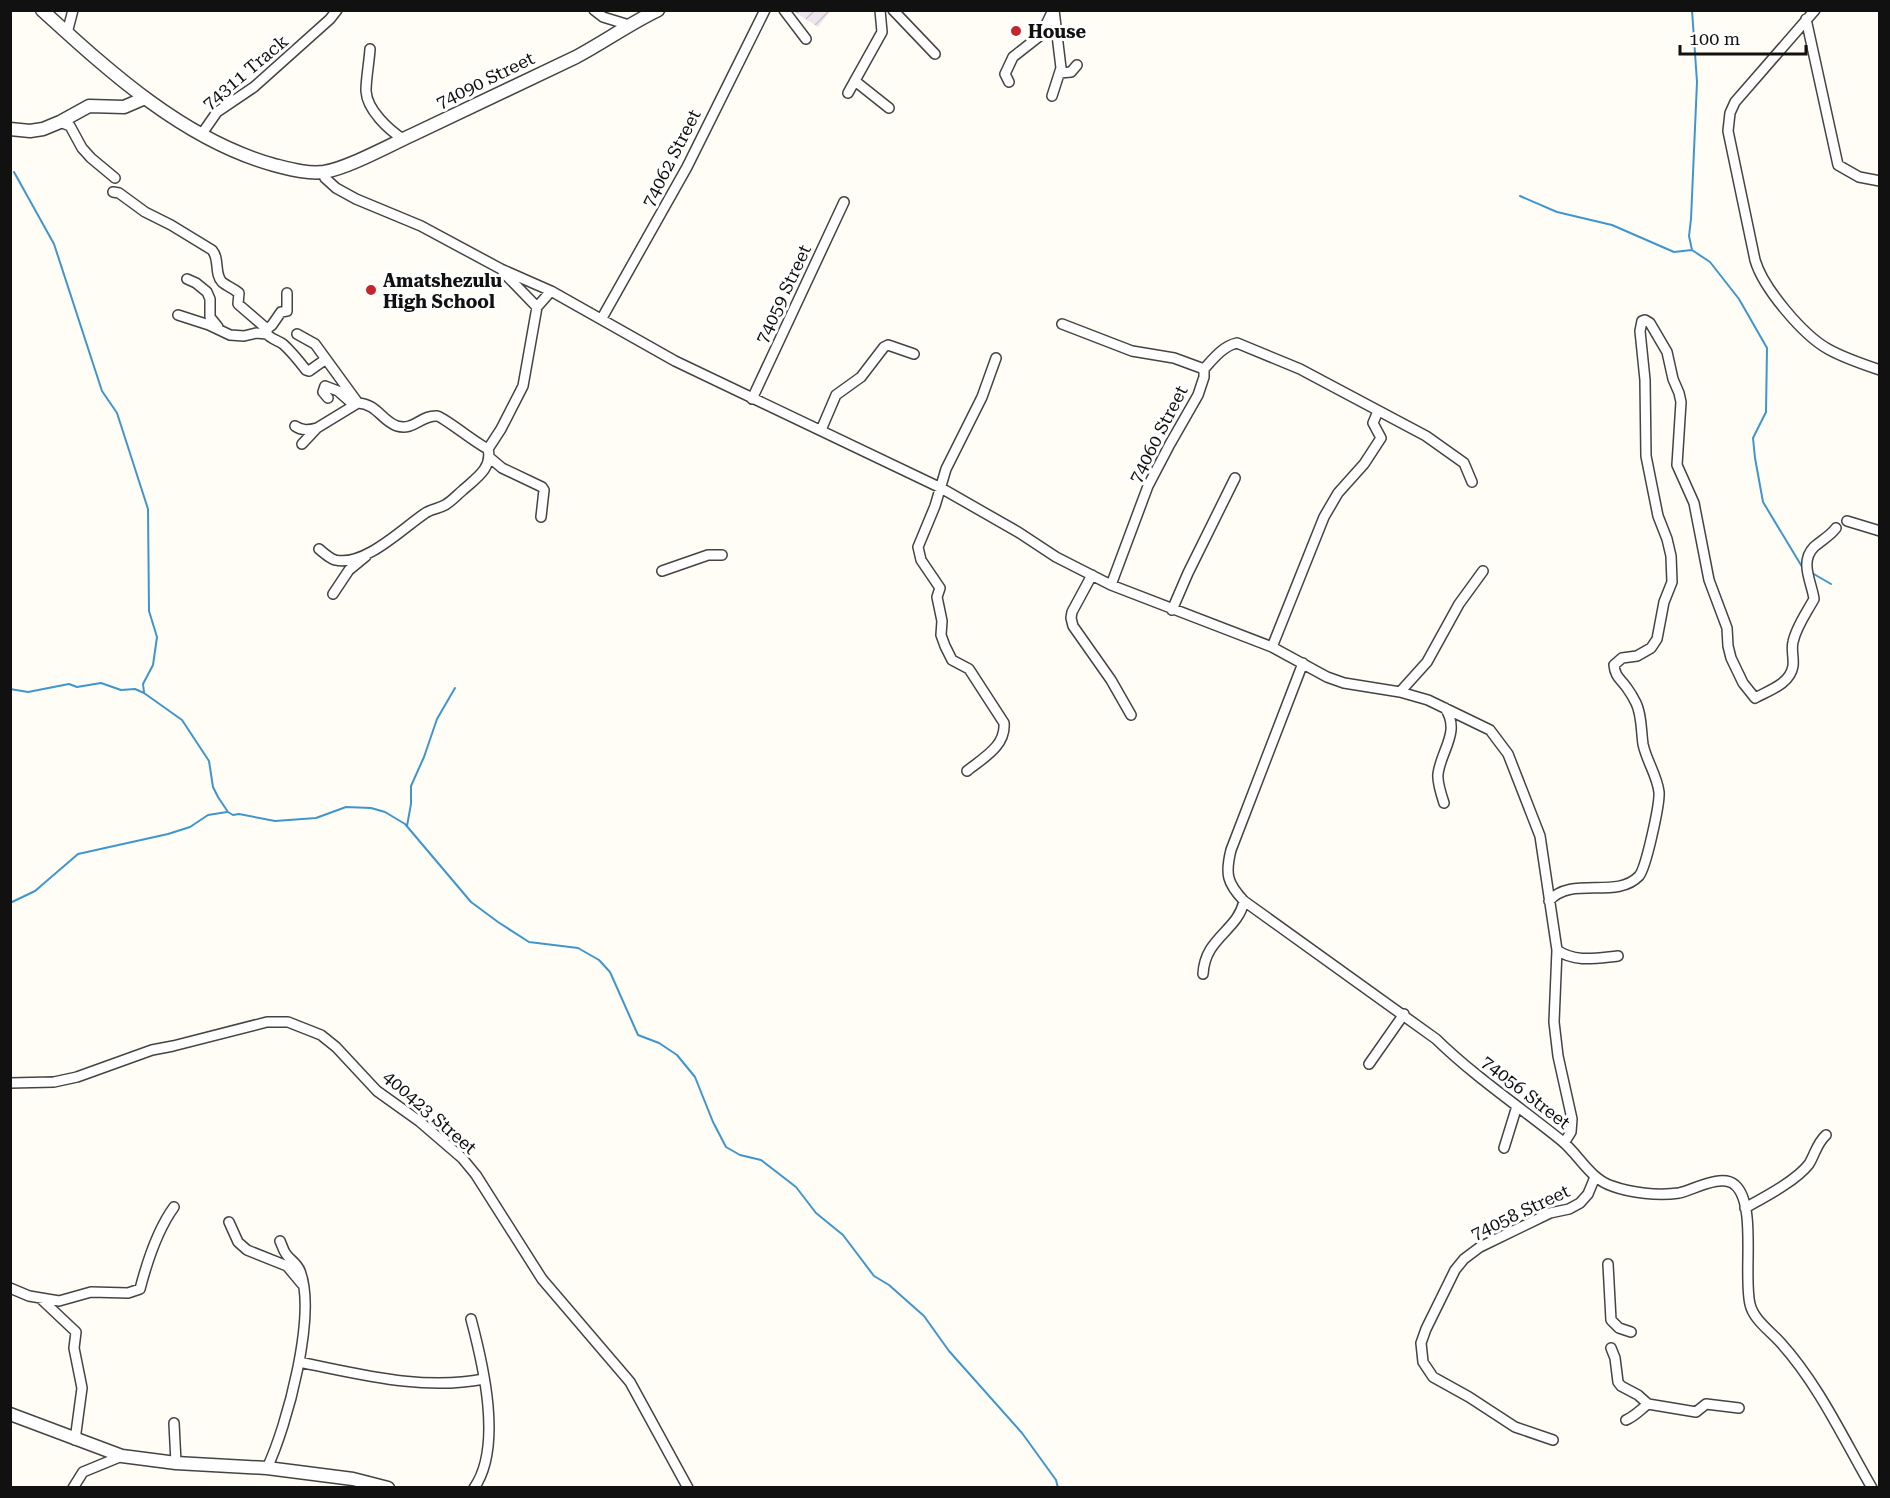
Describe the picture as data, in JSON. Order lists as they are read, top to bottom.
{
  "streets": {
    "street": [
      "74311 Track",
      "74090 Street",
      "74062 Street",
      "74059 Street",
      "74060 Street",
      "74056 Street",
      "400423 Street",
      "74058 Street"
    ]
  },
  "crossings": [
    ["74056 Street", "74058 Street"]
  ],
  "places": ["House", "Amatshezulu High School"],
  "scale_bar": "100 m"
}
